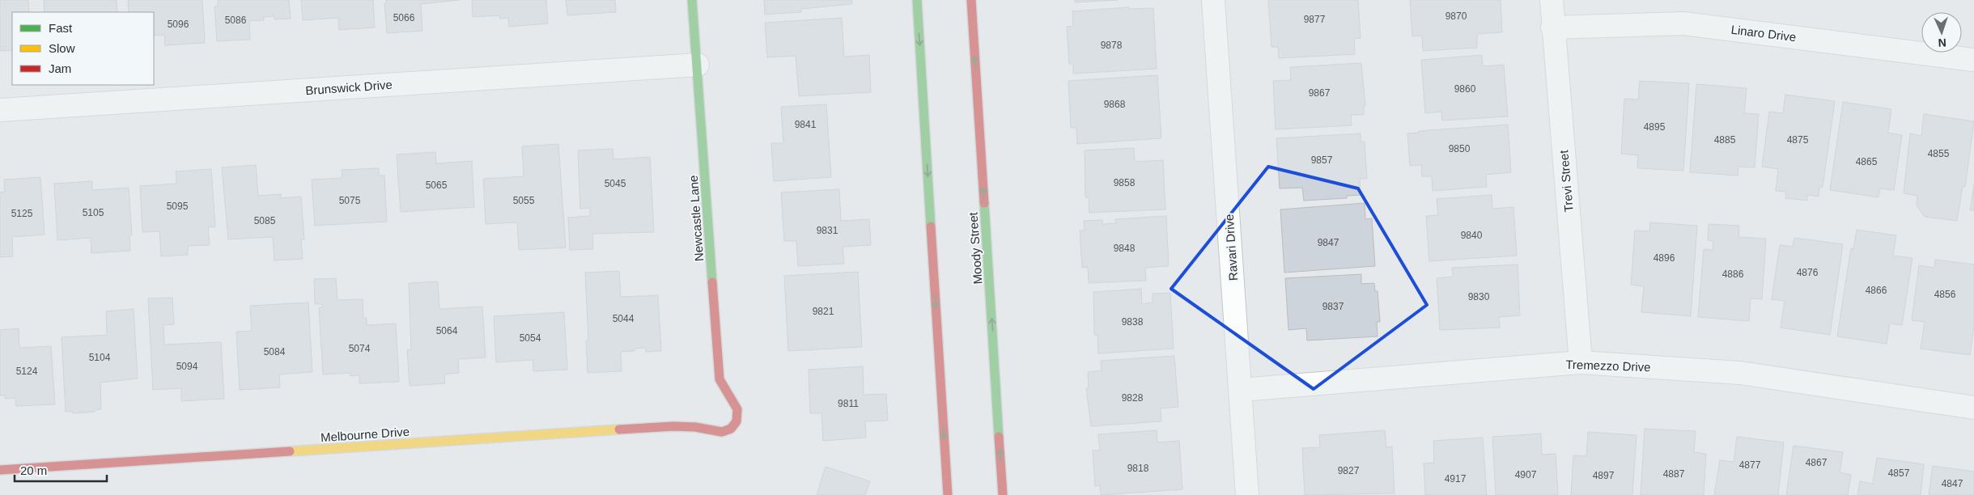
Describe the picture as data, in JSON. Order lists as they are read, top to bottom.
{
  "streets": {
    "street": [
      "Linaro Drive",
      "Brunswick Drive",
      "Trevi Street",
      "Newcastle Lane",
      "Ravari Drive",
      "Moody Street",
      "Tremezzo Drive",
      "Melbourne Drive"
    ]
  },
  "crossings": [
    ["Linaro Drive", "Trevi Street"],
    ["Brunswick Drive", "Newcastle Lane"],
    ["Trevi Street", "Tremezzo Drive"],
    ["Newcastle Lane", "Melbourne Drive"],
    ["Ravari Drive", "Tremezzo Drive"]
  ],
  "house_numbers": [
    "9870",
    "5066",
    "9877",
    "5086",
    "5096",
    "9878",
    "9860",
    "9867",
    "9868",
    "9841",
    "4895",
    "4885",
    "4875",
    "9850",
    "4855",
    "9857",
    "4865",
    "9858",
    "5045",
    "5065",
    "5075",
    "5055",
    "5095",
    "5105",
    "5125",
    "5085",
    "9831",
    "9840",
    "9847",
    "9848",
    "4896",
    "4876",
    "4886",
    "4866",
    "4856",
    "9830",
    "9837",
    "9821",
    "5044",
    "9838",
    "5064",
    "5054",
    "5074",
    "5084",
    "5104",
    "5094",
    "5124",
    "9828",
    "9811",
    "4867",
    "4877",
    "9818",
    "9827",
    "4857",
    "4887",
    "4907",
    "4897",
    "4917",
    "4847"
  ],
  "legend": ["Fast", "Slow", "Jam"],
  "scale_bar": "20 m",
  "north": "bottom"
}
